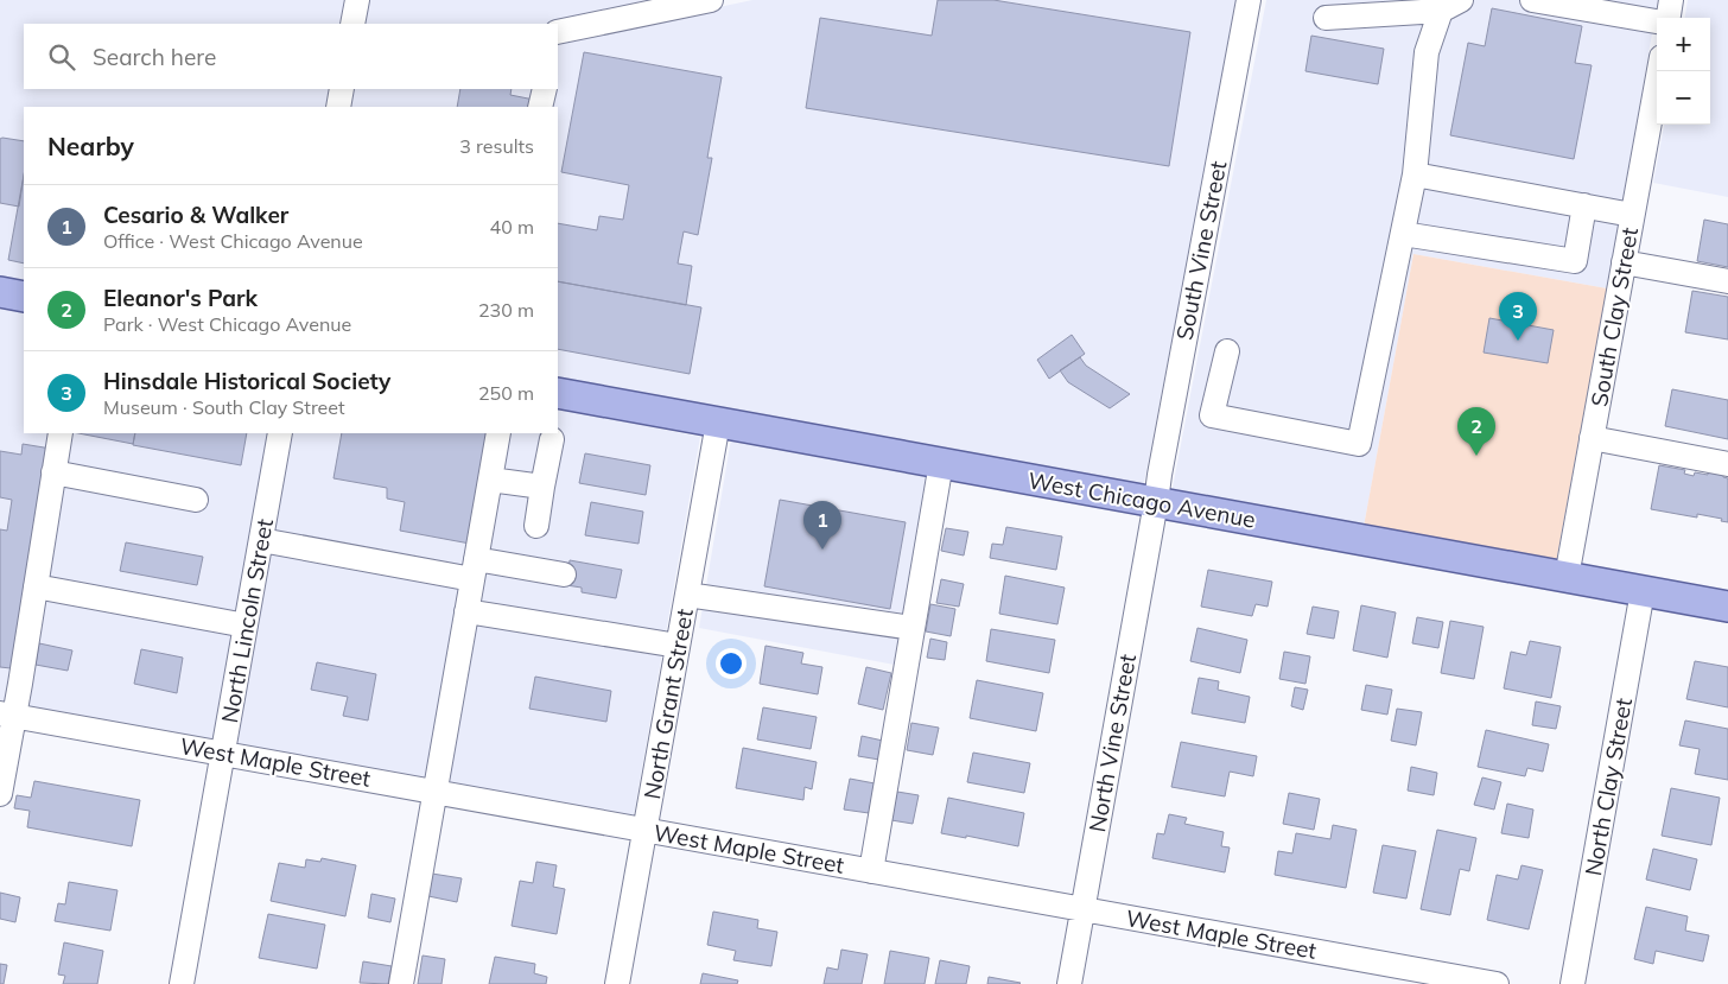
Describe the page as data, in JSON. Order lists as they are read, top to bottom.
{
  "streets": {
    "main road": ["West Chicago Avenue"],
    "street": [
      "South Vine Street",
      "South Clay Street",
      "North Lincoln Street",
      "North Grant Street",
      "North Vine Street",
      "West Maple Street",
      "North Clay Street"
    ]
  },
  "crossings": [
    ["South Vine Street", "West Chicago Avenue"],
    ["South Vine Street", "North Vine Street"],
    ["South Clay Street", "West Chicago Avenue"],
    ["West Chicago Avenue", "North Grant Street"],
    ["West Chicago Avenue", "North Vine Street"],
    ["West Chicago Avenue", "North Clay Street"],
    ["North Lincoln Street", "West Maple Street"],
    ["North Grant Street", "West Maple Street"],
    ["North Vine Street", "West Maple Street"]
  ],
  "page": {
    "map_buttons": ["+", "−"],
    "search": "Search here",
    "heading": ["Nearby", "3 results"],
    "list": [
      {
        "mark": "1",
        "name": "Cesario & Walker",
        "note": "Office · West Chicago Avenue",
        "value": "40 m"
      },
      {
        "mark": "2",
        "name": "Eleanor's Park",
        "note": "Park · West Chicago Avenue",
        "value": "230 m"
      },
      {
        "mark": "3",
        "name": "Hinsdale Historical Society",
        "note": "Museum · South Clay Street",
        "value": "250 m"
      }
    ],
    "pins": ["3", "2", "1"]
  }
}
